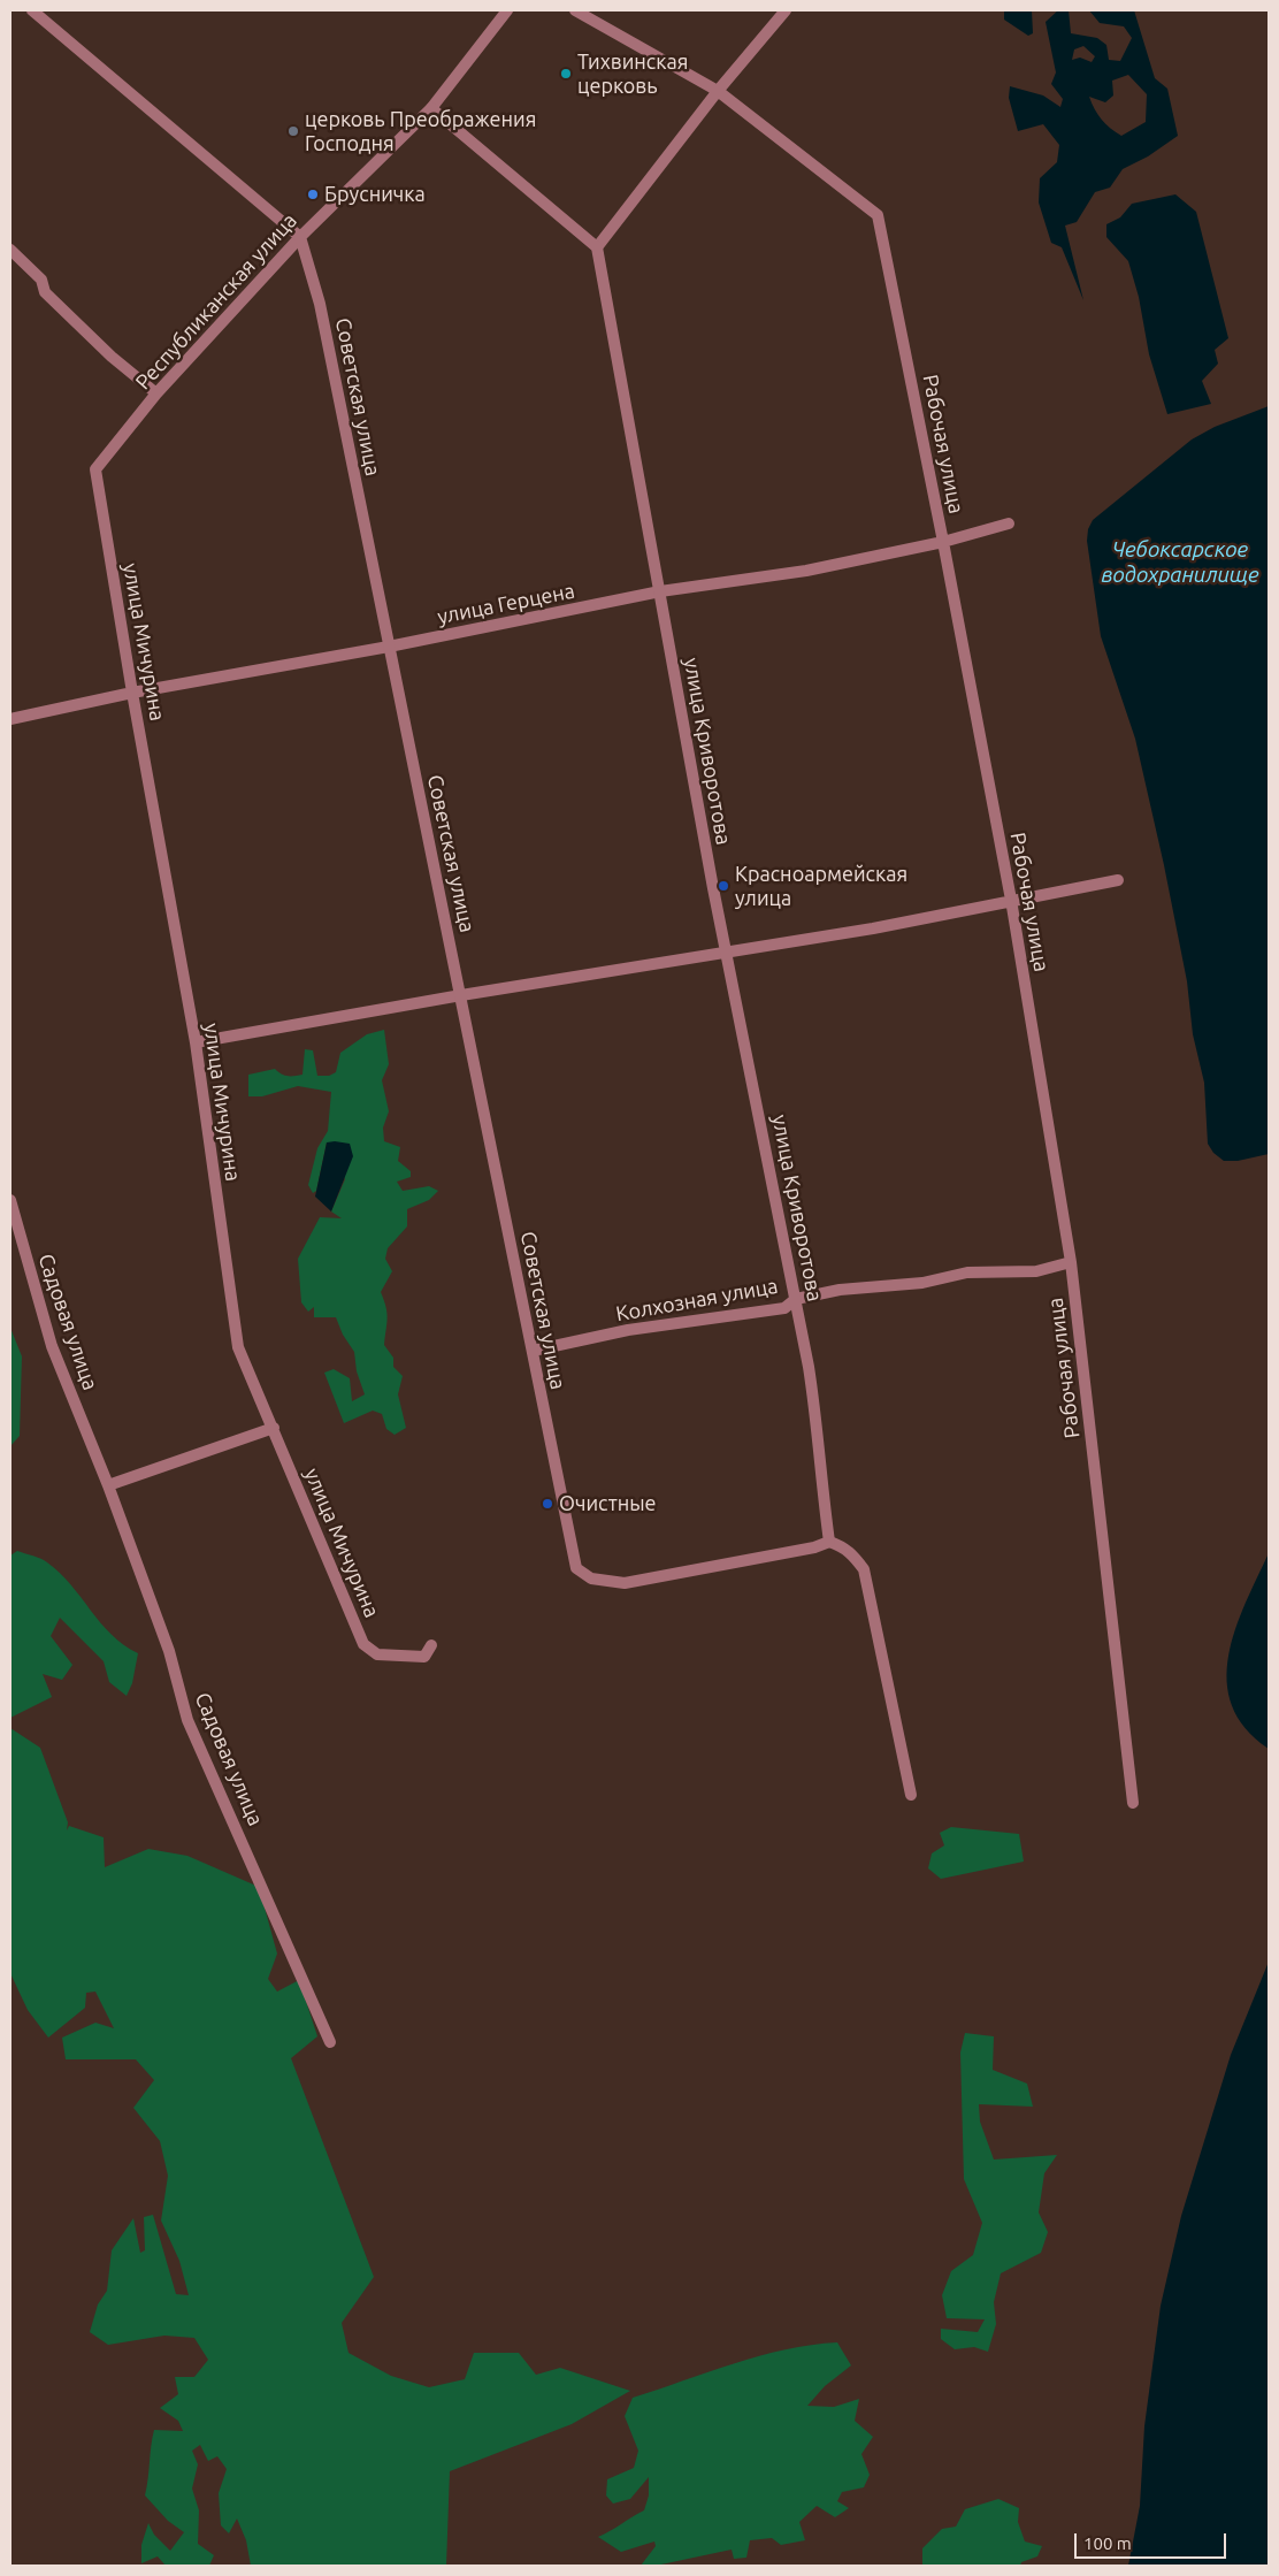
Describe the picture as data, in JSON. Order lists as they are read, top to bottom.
{
  "streets": {
    "street": [
      "Республиканская улица",
      "Советская улица",
      "Рабочая улица",
      "улица Герцена",
      "улица Мичурина",
      "улица Криворотова",
      "Колхозная улица",
      "Садовая улица"
    ]
  },
  "crossings": [
    ["Республиканская улица", "Советская улица"],
    ["Республиканская улица", "улица Мичурина"],
    ["Советская улица", "улица Герцена"],
    ["Советская улица", "улица Криворотова"],
    ["Советская улица", "Колхозная улица"],
    ["Рабочая улица", "улица Герцена"],
    ["Рабочая улица", "Колхозная улица"],
    ["улица Герцена", "улица Мичурина"],
    ["улица Герцена", "улица Криворотова"],
    ["улица Криворотова", "Колхозная улица"]
  ],
  "water": ["Чебоксарское водохранилище"],
  "places": [
    "Тихвинская церковь",
    "церковь Преображения Господня",
    "Брусничка",
    "Красноармейская улица",
    "Очистные"
  ],
  "scale_bar": "100 m"
}
